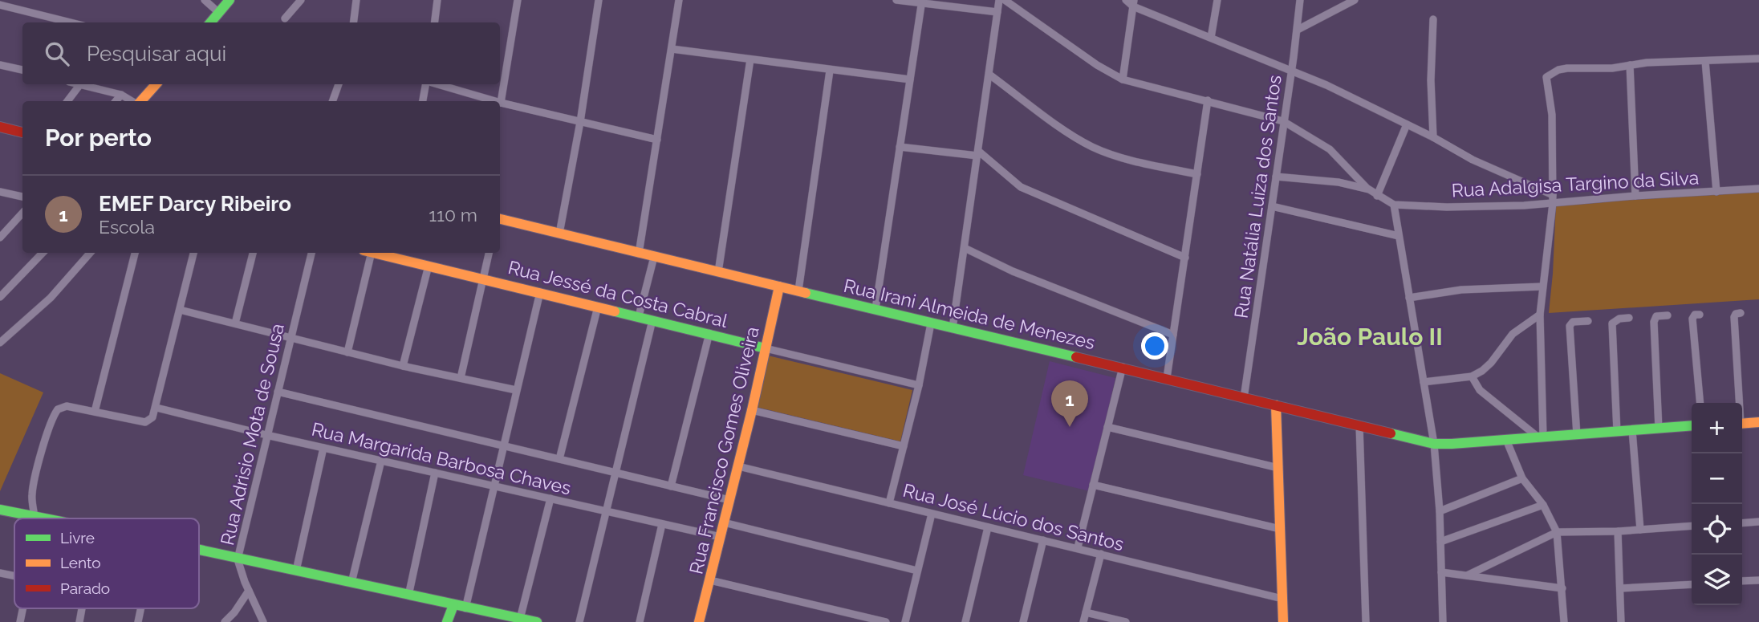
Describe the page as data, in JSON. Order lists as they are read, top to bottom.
{
  "streets": {
    "street": [
      "Rua Adalgisa Targino da Silva",
      "Rua Natália Luiza dos Santos",
      "Rua Jessé da Costa Cabral",
      "Rua Irani Almeida de Menezes",
      "Rua Adrisio Mota de Sousa",
      "Rua Francisco Gomes Oliveira",
      "Rua Margarida Barbosa Chaves",
      "Rua José Lúcio dos Santos"
    ]
  },
  "crossings": [
    ["Rua Natália Luiza dos Santos", "Rua Irani Almeida de Menezes"],
    ["Rua Jessé da Costa Cabral", "Rua Francisco Gomes Oliveira"],
    ["Rua Irani Almeida de Menezes", "Rua Francisco Gomes Oliveira"],
    ["Rua Adrisio Mota de Sousa", "Rua Margarida Barbosa Chaves"],
    ["Rua Francisco Gomes Oliveira", "Rua Margarida Barbosa Chaves"],
    ["Rua Francisco Gomes Oliveira", "Rua José Lúcio dos Santos"]
  ],
  "districts": ["João Paulo II"],
  "legend": ["Livre", "Lento", "Parado"],
  "page": {
    "search": "Pesquisar aqui",
    "heading": "Por perto",
    "list": [
      {
        "mark": "1",
        "name": "EMEF Darcy Ribeiro",
        "note": "Escola",
        "value": "110 m"
      }
    ],
    "pins": "1",
    "map_buttons": ["+", "−"]
  }
}
